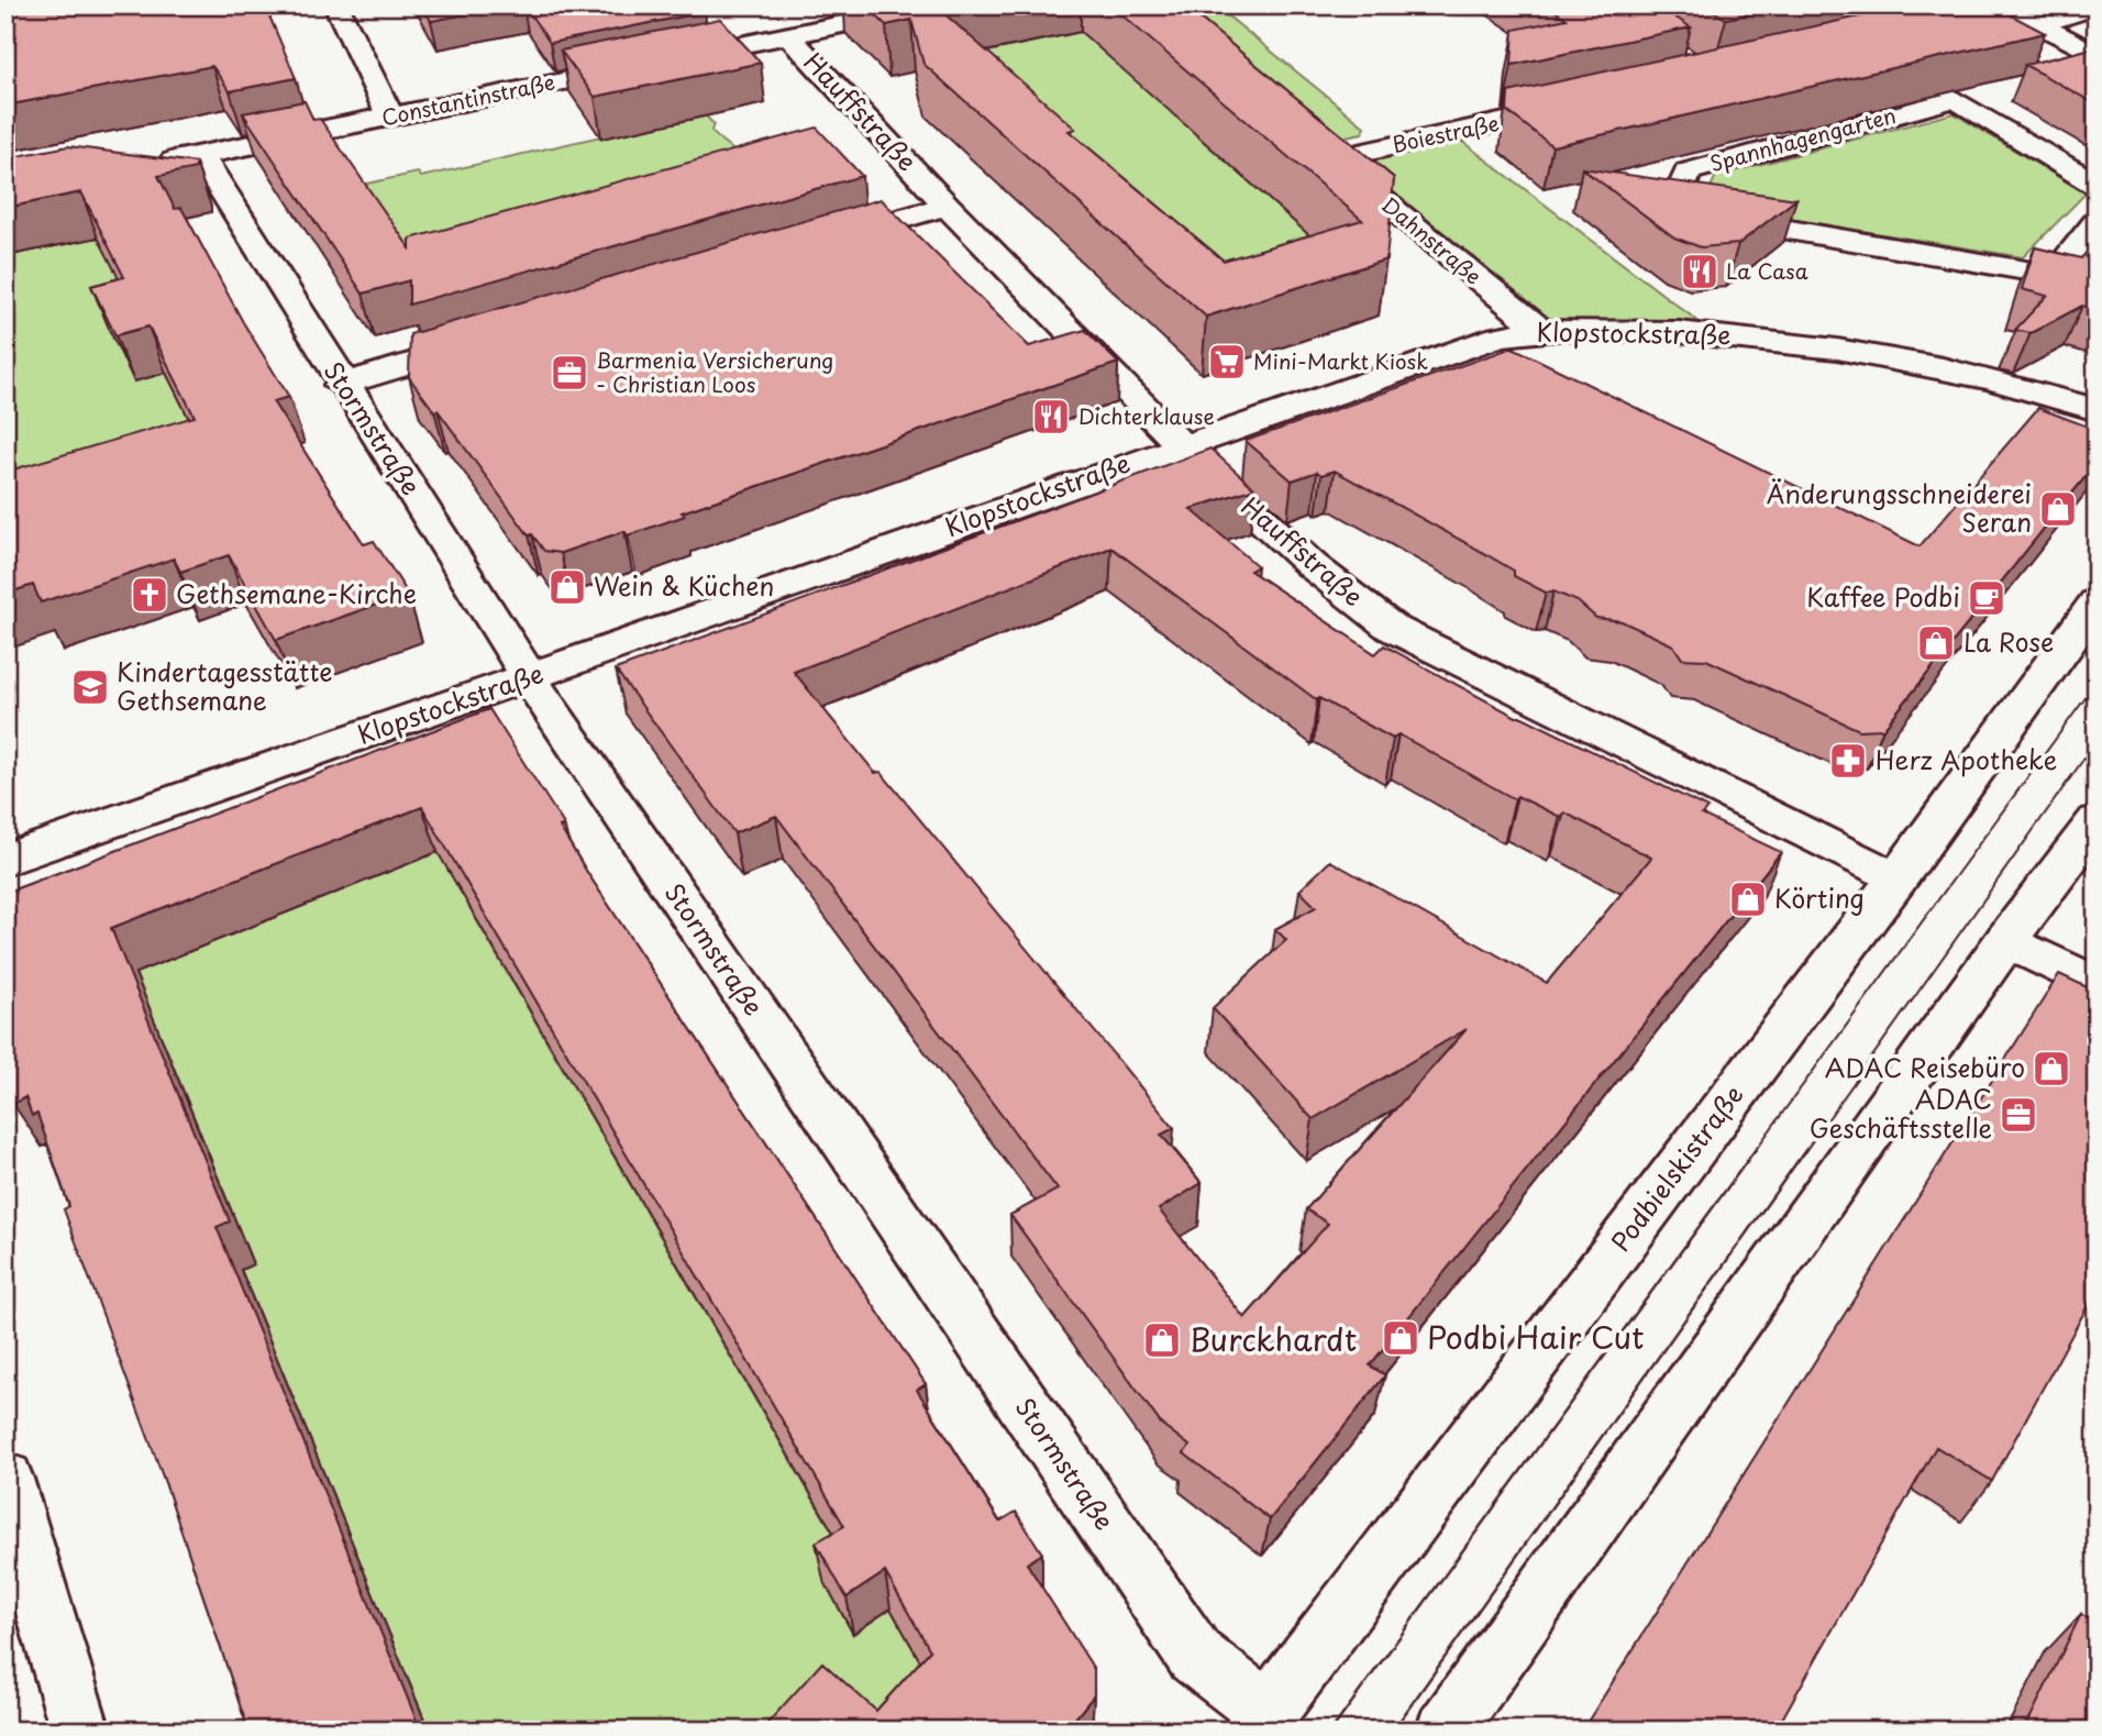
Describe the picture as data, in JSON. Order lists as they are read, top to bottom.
{
  "streets": {
    "street": [
      "Constantinstraße",
      "Hauffstraße",
      "Boiestraße",
      "Spannhagengarten",
      "Dahnstraße",
      "Klopstockstraße",
      "Stormstraße",
      "Podbielskistraße"
    ]
  },
  "crossings": [
    ["Constantinstraße", "Hauffstraße"],
    ["Constantinstraße", "Stormstraße"],
    ["Hauffstraße", "Klopstockstraße"],
    ["Hauffstraße", "Podbielskistraße"],
    ["Boiestraße", "Dahnstraße"],
    ["Dahnstraße", "Klopstockstraße"],
    ["Klopstockstraße", "Stormstraße"],
    ["Stormstraße", "Podbielskistraße"]
  ],
  "places": {
    "restaurant": ["La Casa", "Dichterklause"],
    "supermarket": ["Mini-Markt Kiosk"],
    "office": ["Barmenia Versicherung - Christian Loos", "ADAC Geschäftsstelle"],
    "shop": [
      "Änderungsschneiderei Seran",
      "Wein & Küchen",
      "La Rose",
      "Körting",
      "ADAC Reisebüro",
      "Podbi Hair Cut",
      "Burckhardt"
    ],
    "church": ["Gethsemane-Kirche"],
    "cafe": ["Kaffee Podbi"],
    "school or university": ["Kindertagesstätte Gethsemane"],
    "pharmacy": ["Herz Apotheke"]
  }
}
